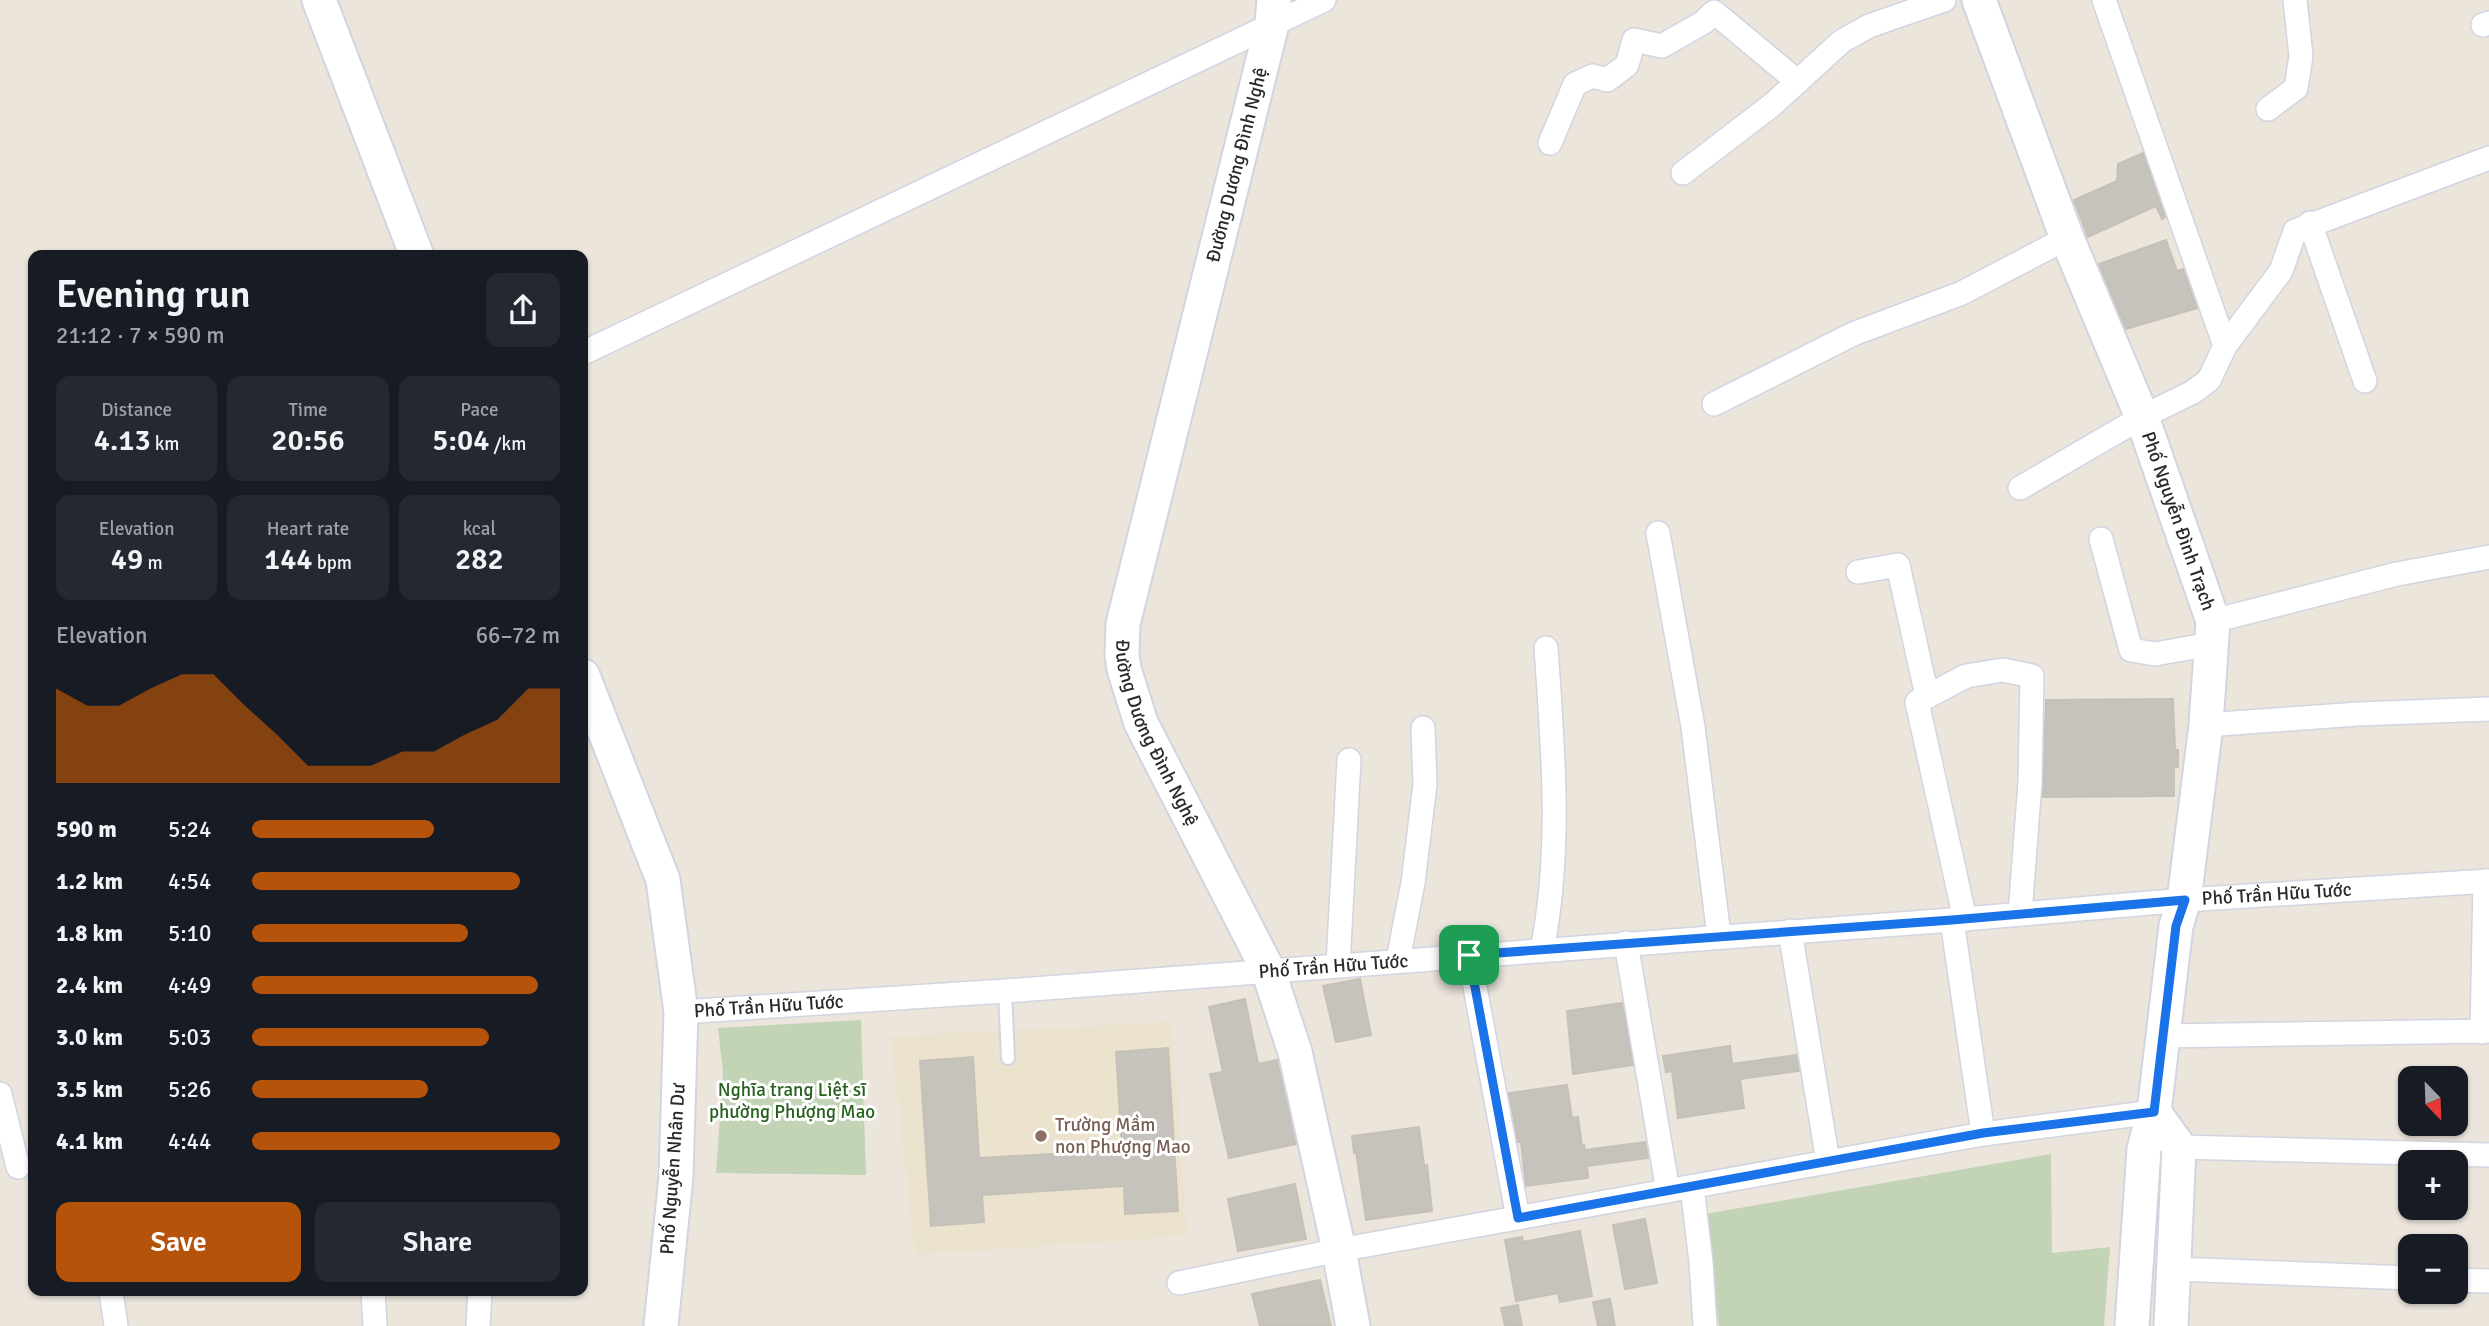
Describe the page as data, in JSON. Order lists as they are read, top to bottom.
{
  "streets": {
    "street": [
      "Đường Dương Đình Nghệ",
      "Phố Nguyễn Đình Trạch",
      "Phố Trần Hữu Tước",
      "Phố Nguyễn Nhân Dư"
    ]
  },
  "crossings": [
    ["Đường Dương Đình Nghệ", "Phố Trần Hữu Tước"],
    ["Phố Nguyễn Đình Trạch", "Phố Trần Hữu Tước"],
    ["Phố Trần Hữu Tước", "Phố Nguyễn Nhân Dư"]
  ],
  "parks": ["Nghĩa trang Liệt sĩ phường Phượng Mao"],
  "places": ["Trường Mầm non Phượng Mao"],
  "north": "bottom right",
  "page": {
    "heading": ["Evening run", "21:12 · 7 × 590 m"],
    "stats": [
      ["Distance", "4.13 km"],
      ["Time", "20:56"],
      ["Pace", "5:04 /km"],
      ["Elevation", "49 m"],
      ["Heart rate", "144 bpm"],
      ["kcal", "282"]
    ],
    "chart": ["Elevation", "66–72 m"],
    "list": [
      {
        "name": "590 m",
        "note": "5:24"
      },
      {
        "name": "1.2 km",
        "note": "4:54"
      },
      {
        "name": "1.8 km",
        "note": "5:10"
      },
      {
        "name": "2.4 km",
        "note": "4:49"
      },
      {
        "name": "3.0 km",
        "note": "5:03"
      },
      {
        "name": "3.5 km",
        "note": "5:26"
      },
      {
        "name": "4.1 km",
        "note": "4:44"
      }
    ],
    "map_buttons": ["+", "−"],
    "buttons": ["Save", "Share"]
  }
}
